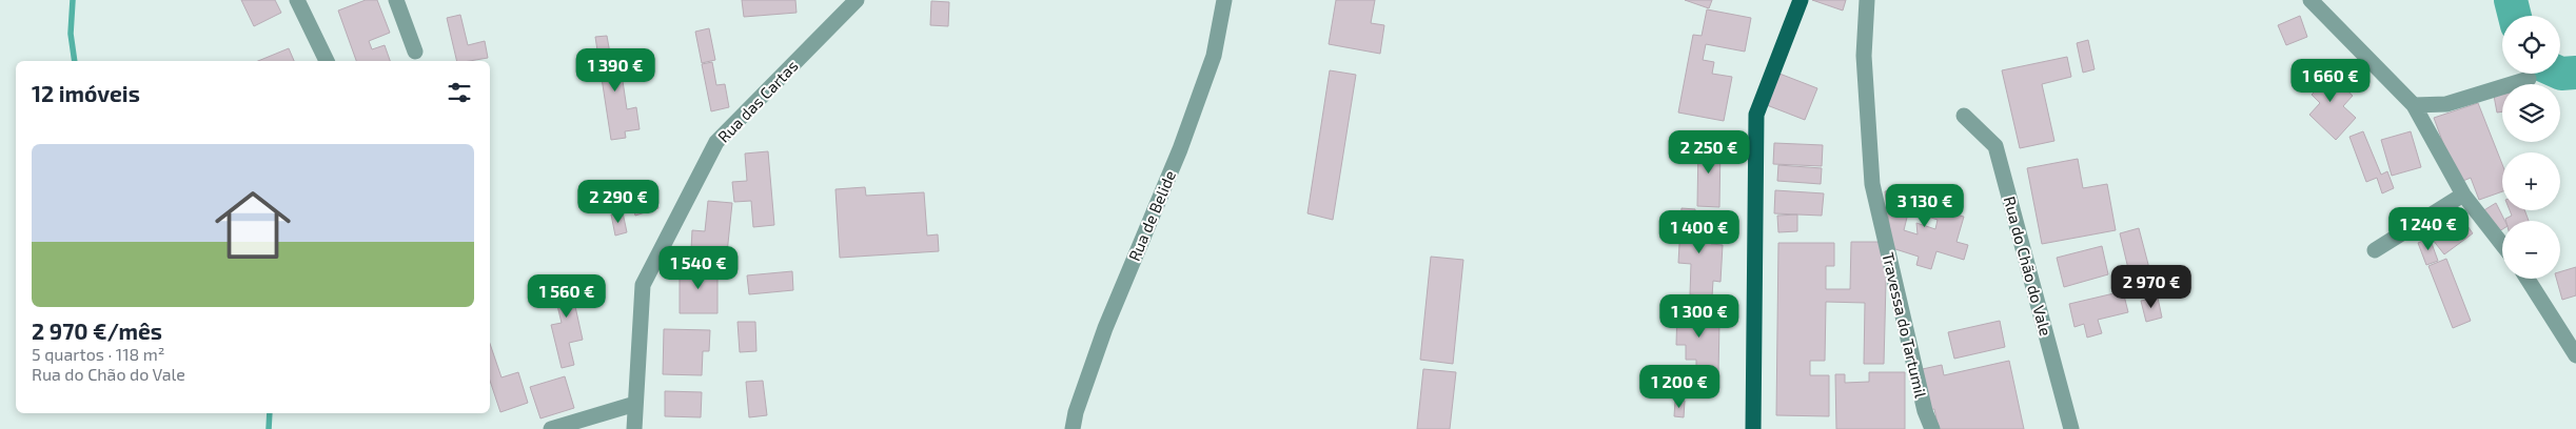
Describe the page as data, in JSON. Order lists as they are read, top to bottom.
{
  "streets": {
    "street": [
      "Rua das Cartas",
      "Rua de Belide",
      "Rua do Chão do Vale",
      "Travessa do Tartumil"
    ]
  },
  "page": {
    "map_buttons": ["+", "−"],
    "price": [
      "1 390 €",
      "1 660 €",
      "2 250 €",
      "2 290 €",
      "3 130 €",
      "1 240 €",
      "1 400 €",
      "1 540 €",
      "2 970 €",
      "1 560 €",
      "1 300 €",
      "1 200 €"
    ],
    "heading": "12 imóveis",
    "list": [
      {
        "name": "2 970 €/mês",
        "note": "5 quartos · 118 m² · Rua do Chão do Vale"
      }
    ]
  }
}
